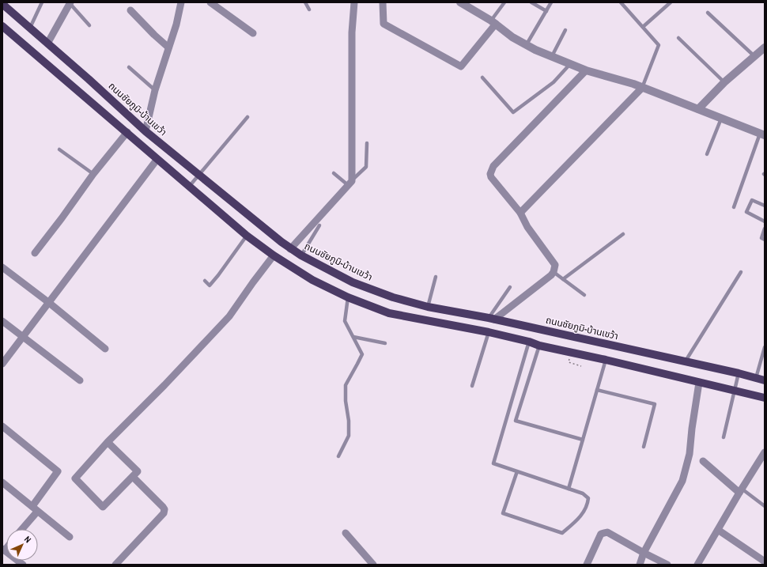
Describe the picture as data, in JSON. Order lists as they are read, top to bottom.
{
  "streets": {
    "main road": ["ถนนชัยภูมิ-บ้านเขว้า"]
  },
  "north": "top right"
}
